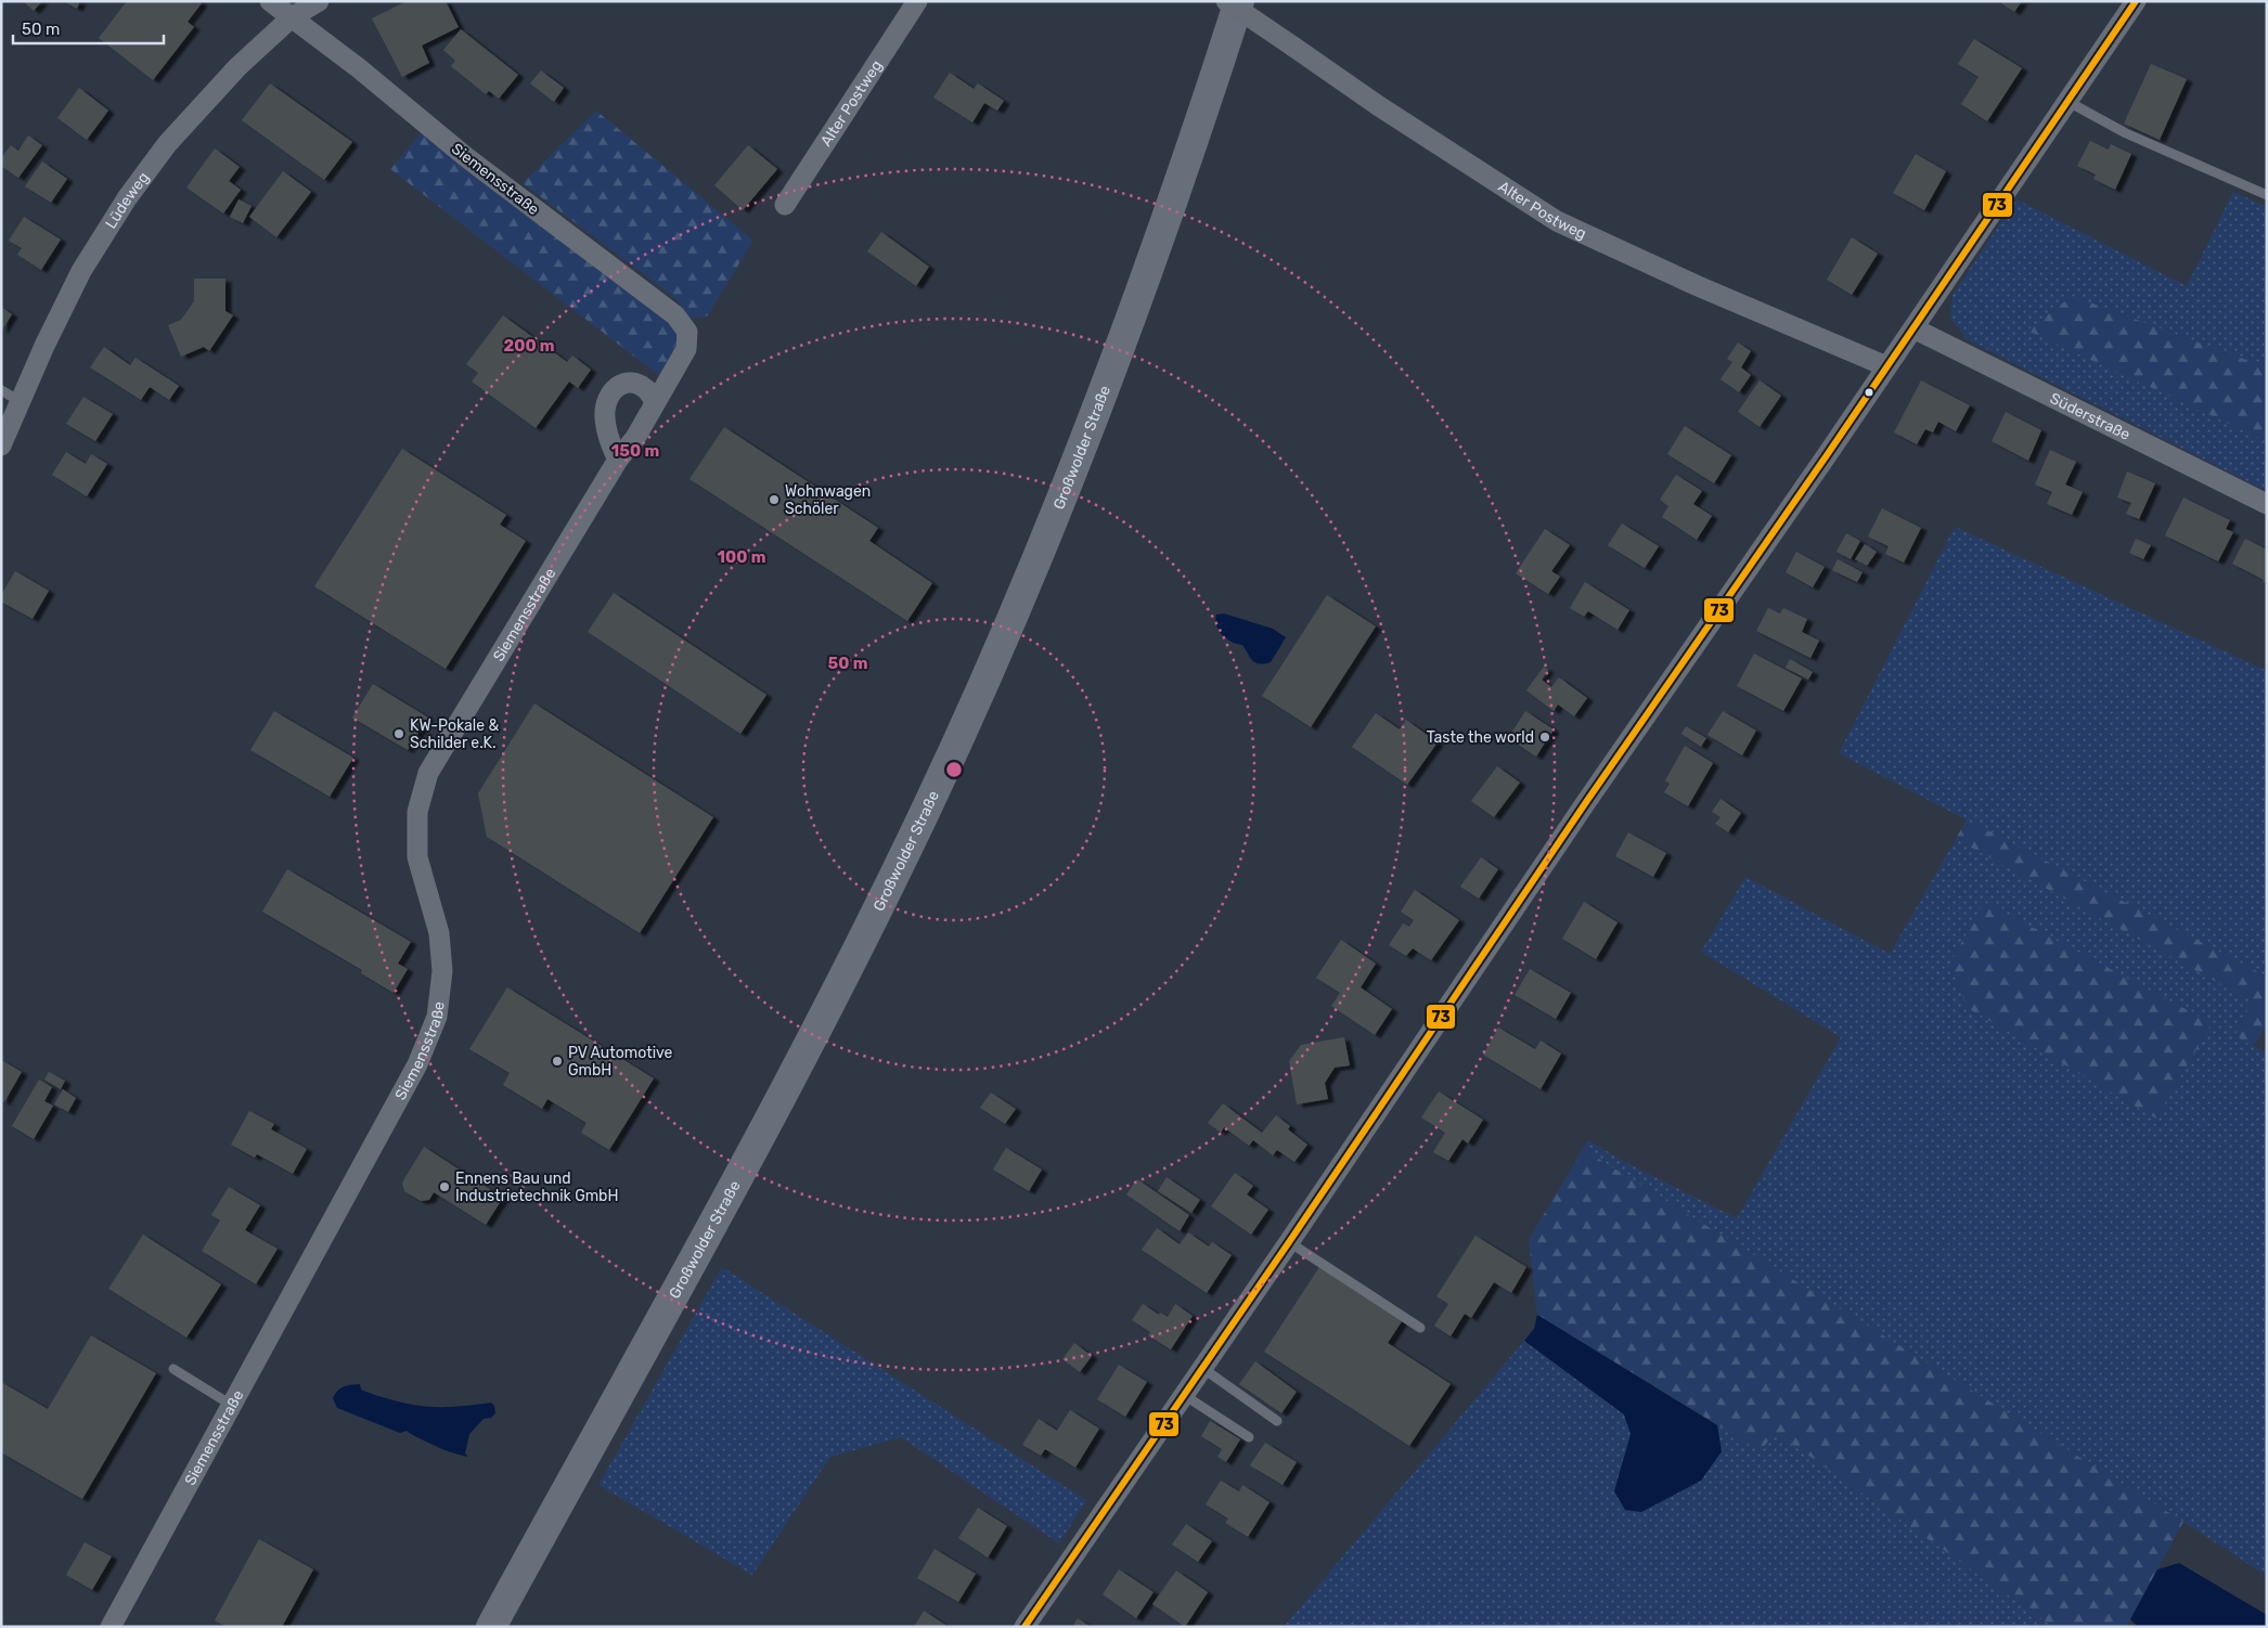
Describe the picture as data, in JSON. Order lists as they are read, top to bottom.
{
  "streets": {
    "main road": ["Großwolder Straße"],
    "street": [
      "Alter Postweg",
      "Siemensstraße",
      "Lüdeweg",
      "Süderstraße"
    ]
  },
  "crossings": [
    ["Siemensstraße", "Lüdeweg"]
  ],
  "places": [
    "Wohnwagen Schöler",
    "KW-Pokale & Schilder e.K.",
    "Taste the world",
    "PV Automotive GmbH",
    "Ennens Bau und Industrietechnik GmbH"
  ],
  "lines": ["transit line 73"],
  "scale_bar": "50 m",
  "rings": [
    "200 m",
    "150 m",
    "100 m",
    "50 m"
  ]
}
